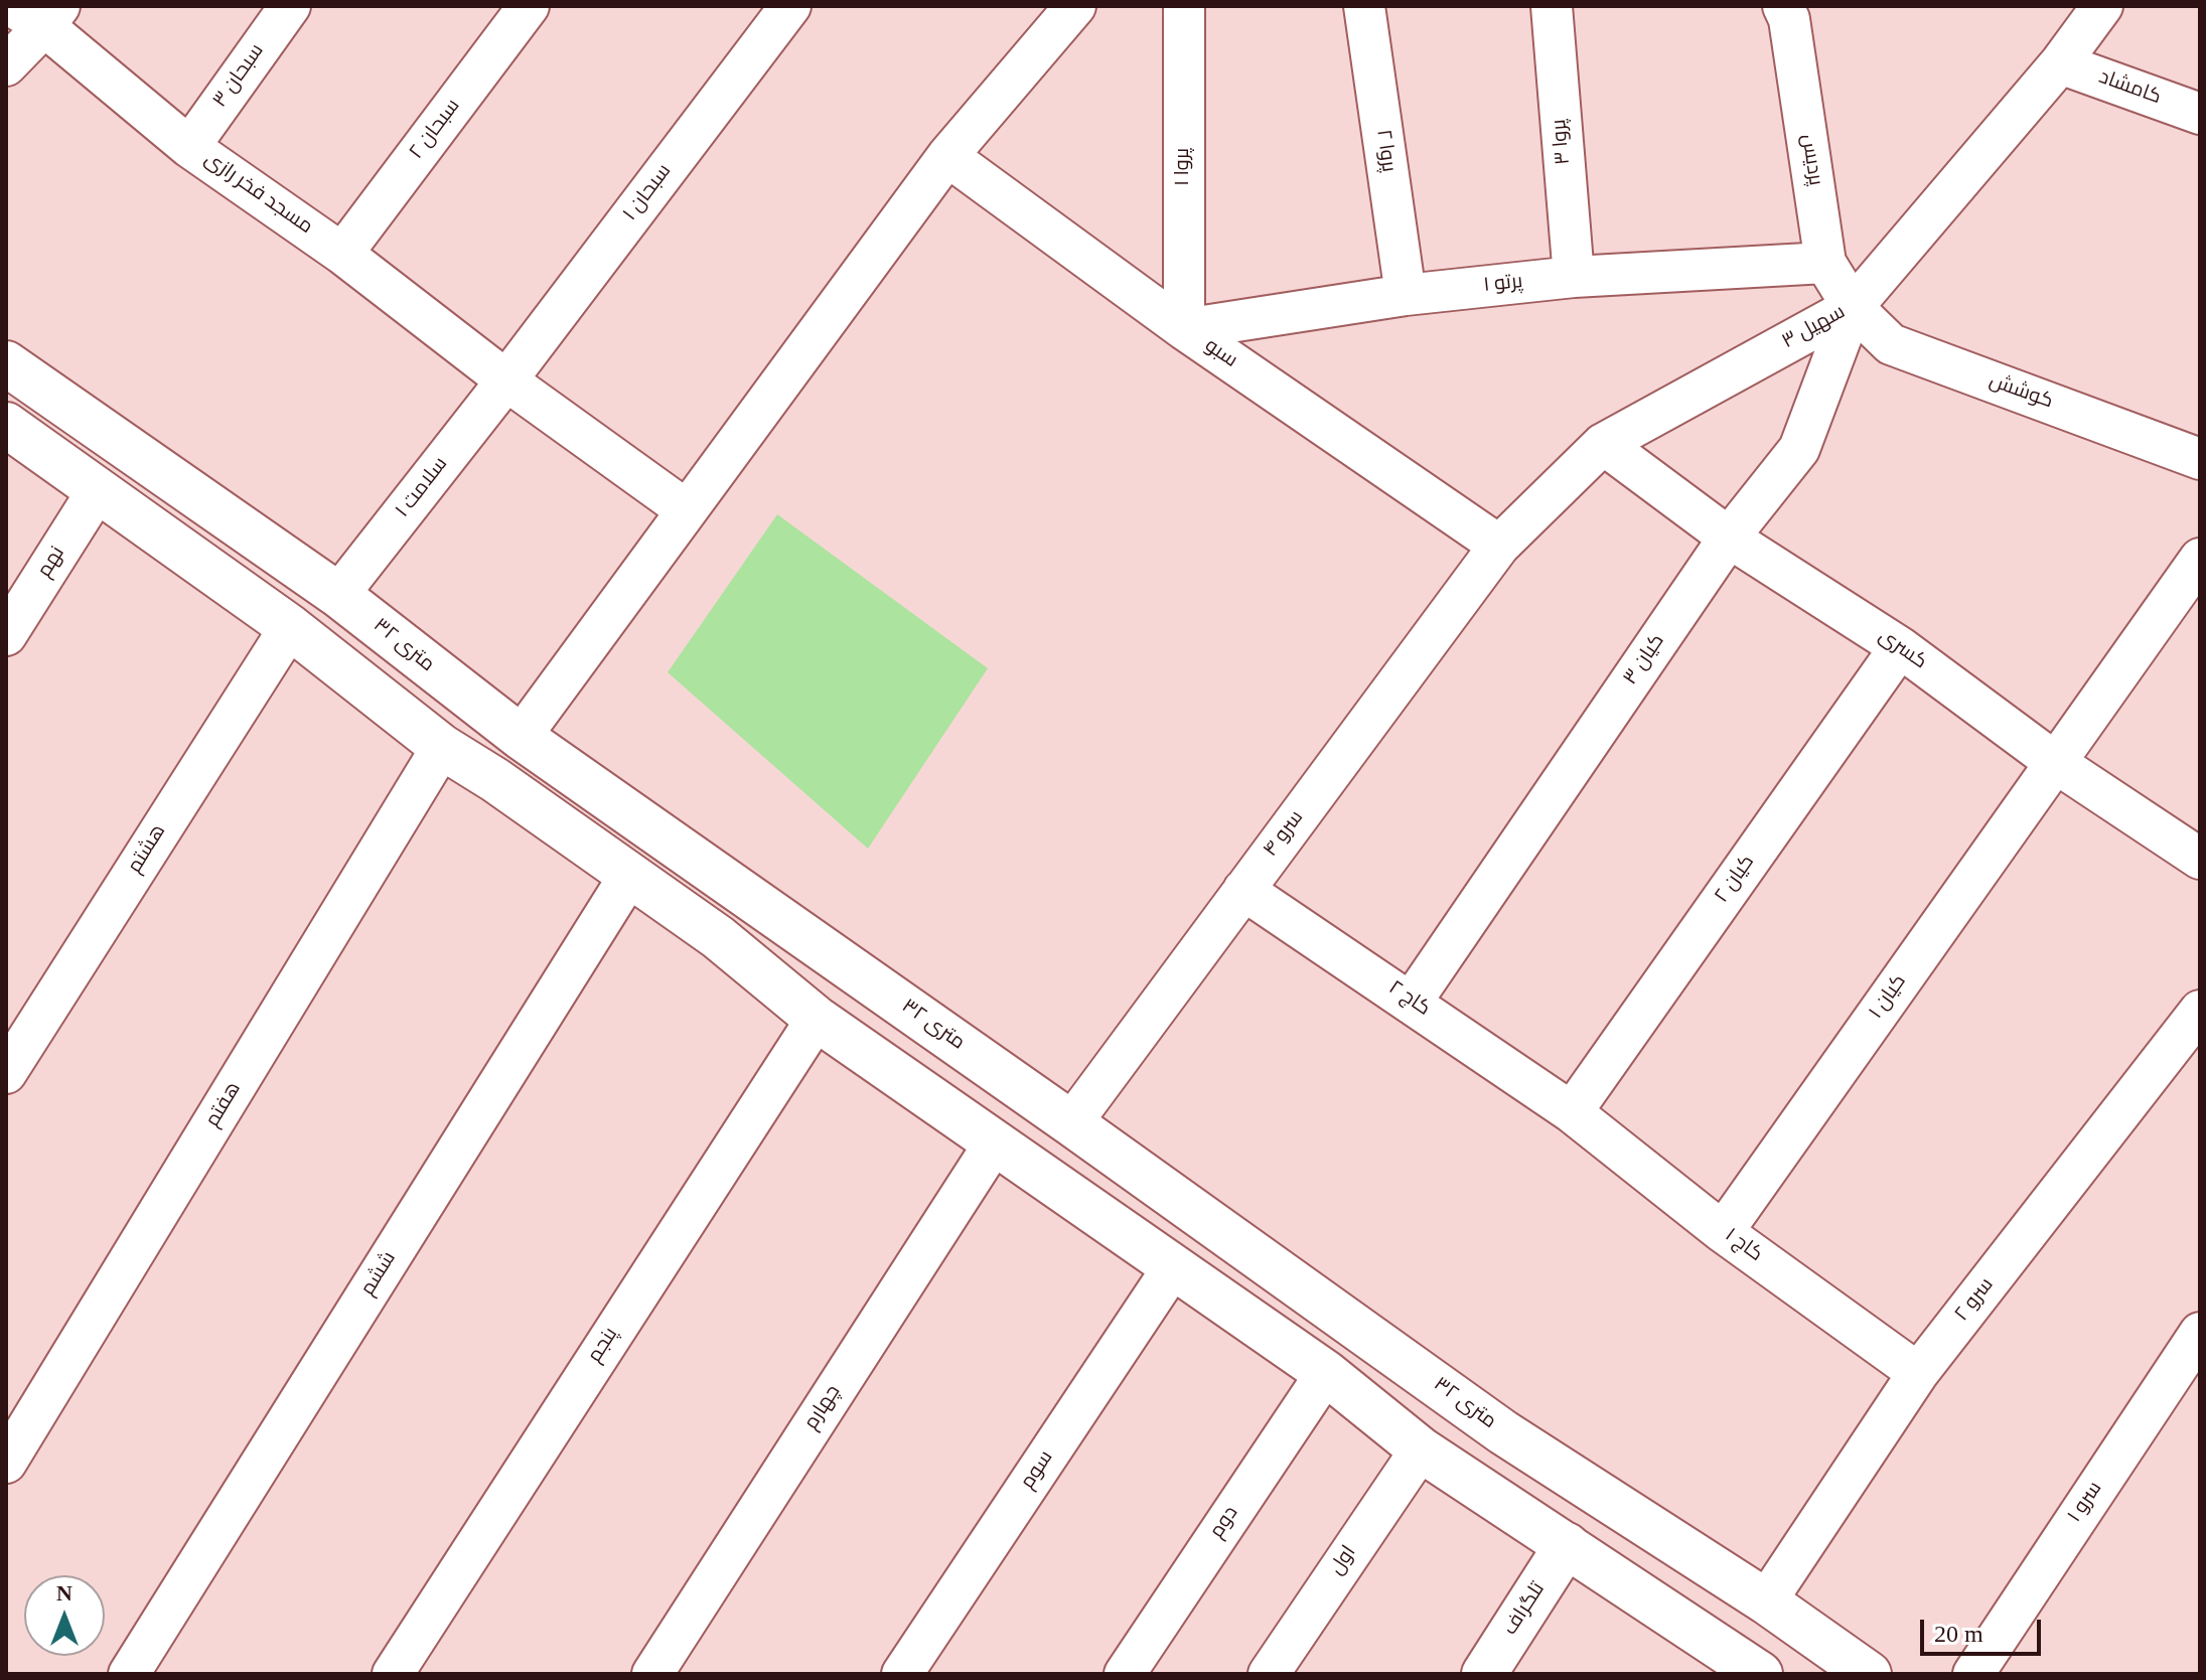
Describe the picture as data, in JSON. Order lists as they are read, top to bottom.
{
  "streets": {
    "main road": ["۳۲ متری", "تلگراف"],
    "street": [
      "سبحان ۳",
      "کامشاد",
      "سبحان ۲",
      "پروا ۳",
      "پروا ۲",
      "پردیس",
      "پروا ۱",
      "سبحان ۱",
      "مسجد فخر رازی",
      "پرتو ۱",
      "سهیل ۳",
      "سبو",
      "کوشش",
      "سلامت ۱",
      "نهم",
      "کسری",
      "کیان ۳",
      "سرو ۴",
      "هشتم",
      "کیان ۲",
      "کیان ۱",
      "کاج ۲",
      "هفتم",
      "کاج ۱",
      "ششم",
      "سرو ۲",
      "پنجم",
      "چهارم",
      "سوم",
      "سرو ۱",
      "دوم",
      "اول"
    ]
  },
  "crossings": [
    ["سبحان ۳", "مسجد فخر رازی"],
    ["کامشاد", "سهیل ۳"],
    ["سبحان ۲", "مسجد فخر رازی"],
    ["پروا ۳", "پرتو ۱"],
    ["پروا ۲", "پرتو ۱"],
    ["پردیس", "پرتو ۱"],
    ["پردیس", "سهیل ۳"],
    ["پردیس", "کوشش"],
    ["پردیس", "کیان ۳"],
    ["پروا ۱", "پرتو ۱"],
    ["پروا ۱", "سبو"],
    ["سبحان ۱", "مسجد فخر رازی"],
    ["سبحان ۱", "سلامت ۱"],
    ["مسجد فخر رازی", "سلامت ۱"],
    ["پرتو ۱", "سبو"],
    ["سهیل ۳", "سبو"],
    ["سهیل ۳", "کوشش"],
    ["سهیل ۳", "کسری"],
    ["سهیل ۳", "کیان ۳"],
    ["سهیل ۳", "سرو ۴"],
    ["سبو", "سرو ۴"],
    ["کوشش", "کیان ۳"],
    ["سلامت ۱", "۳۲ متری"],
    ["۳۲ متری", "سرو ۴"],
    ["۳۲ متری", "سرو ۲"],
    ["کسری", "کیان ۳"],
    ["کسری", "کیان ۲"],
    ["کسری", "کیان ۱"],
    ["کیان ۳", "کاج ۲"],
    ["سرو ۴", "کاج ۲"],
    ["کیان ۲", "کاج ۲"],
    ["کیان ۲", "کاج ۱"],
    ["کیان ۱", "کاج ۱"],
    ["کاج ۲", "کاج ۱"],
    ["کاج ۱", "سرو ۲"]
  ],
  "scale_bar": "20 m",
  "north": "top"
}
